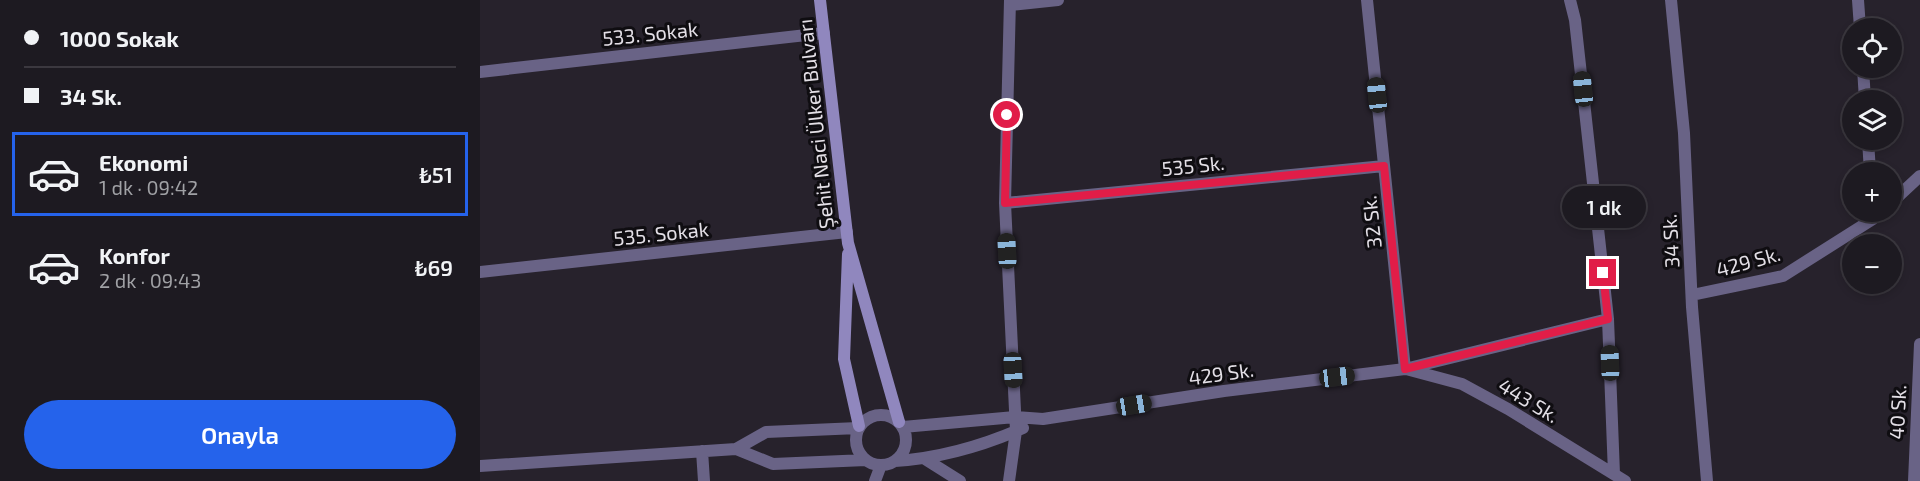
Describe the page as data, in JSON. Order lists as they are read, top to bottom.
{
  "streets": {
    "street": [
      "533. Sokak",
      "Şehit Naci Ülker Bulvarı",
      "535 Sk.",
      "32 Sk.",
      "535. Sokak",
      "34 Sk.",
      "429 Sk.",
      "443 Sk.",
      "40 Sk."
    ]
  },
  "crossings": [
    ["533. Sokak", "Şehit Naci Ülker Bulvarı"],
    ["Şehit Naci Ülker Bulvarı", "535. Sokak"],
    ["535 Sk.", "32 Sk."],
    ["32 Sk.", "429 Sk."],
    ["32 Sk.", "443 Sk."],
    ["34 Sk.", "429 Sk."],
    ["429 Sk.", "443 Sk."]
  ],
  "page": {
    "banner": ["1000 Sokak", "34 Sk."],
    "map_buttons": ["+", "−"],
    "list": [
      {
        "name": "Ekonomi",
        "note": "1 dk · 09:42",
        "value": "₺51"
      },
      {
        "name": "Konfor",
        "note": "2 dk · 09:43",
        "value": "₺69"
      }
    ],
    "bubble": "1 dk",
    "buttons": "Onayla"
  }
}
